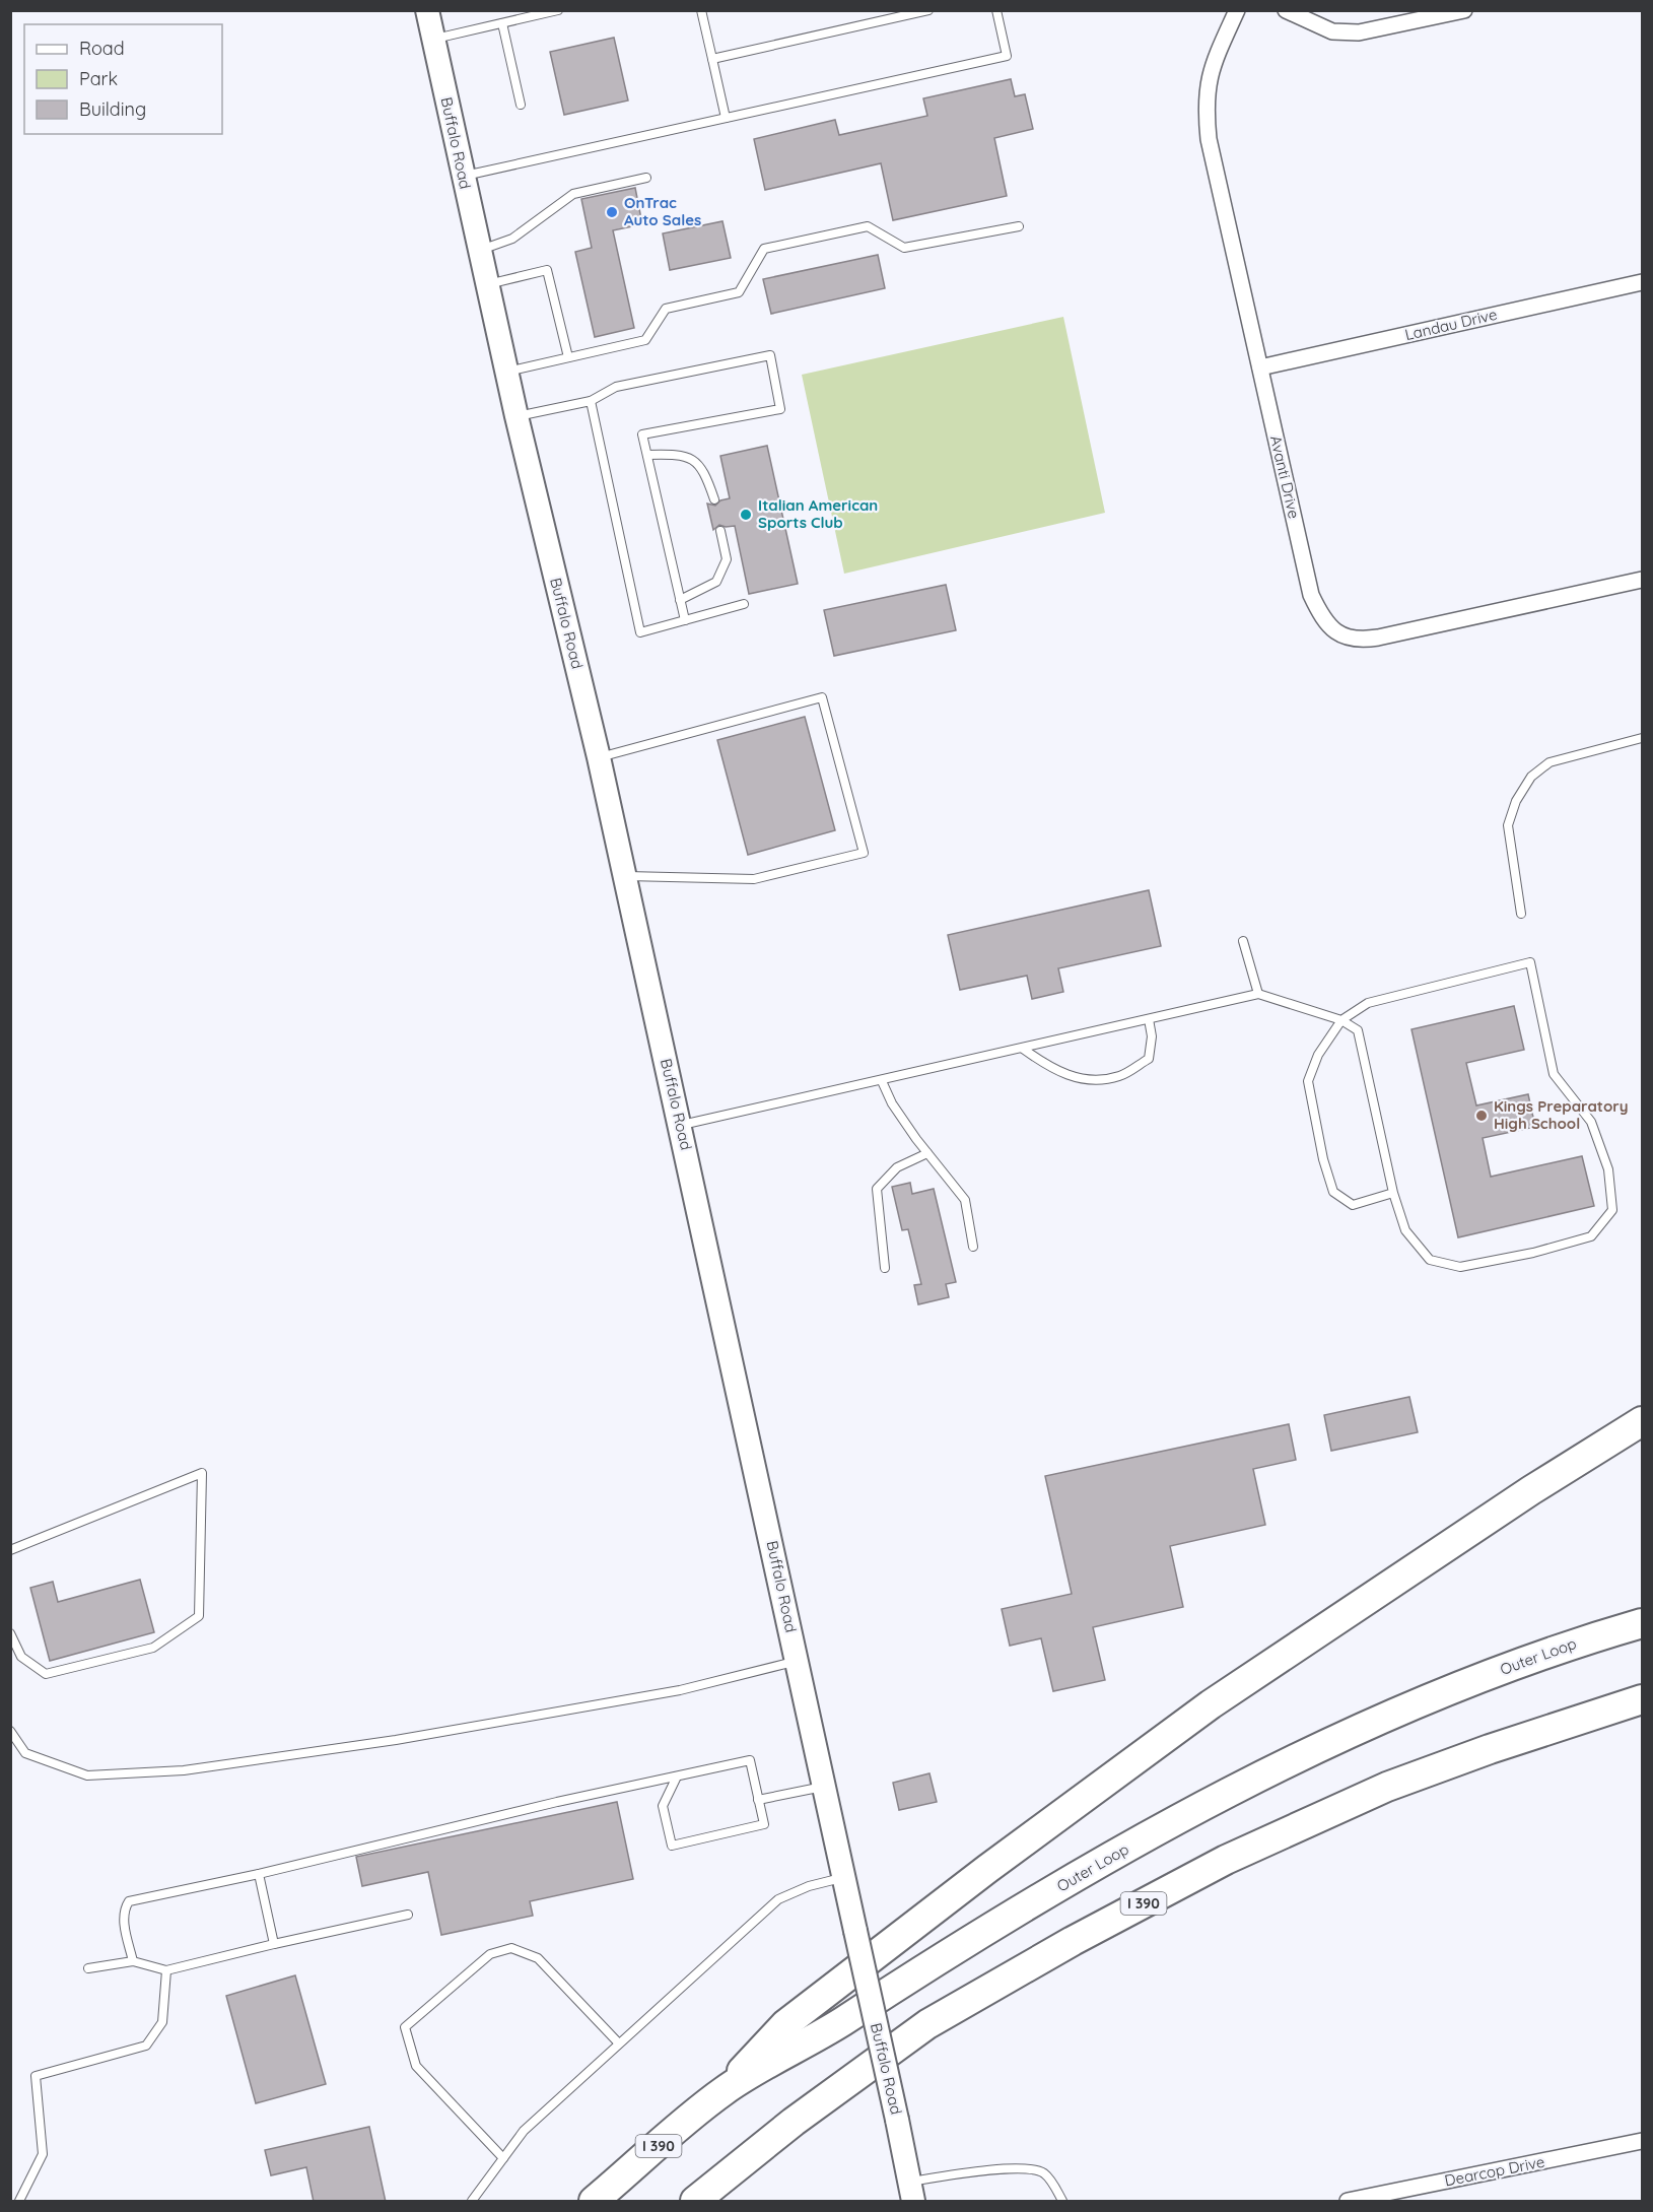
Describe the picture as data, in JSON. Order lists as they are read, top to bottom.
{
  "streets": {
    "highway": ["Outer Loop", "I 390"],
    "main road": ["Buffalo Road"],
    "street": ["Landau Drive", "Avanti Drive", "Dearcop Drive"]
  },
  "crossings": [
    ["Landau Drive", "Avanti Drive"]
  ],
  "places": ["OnTrac Auto Sales", "Italian American Sports Club", "Kings Preparatory High School"],
  "legend": ["Road", "Park", "Building"]
}
